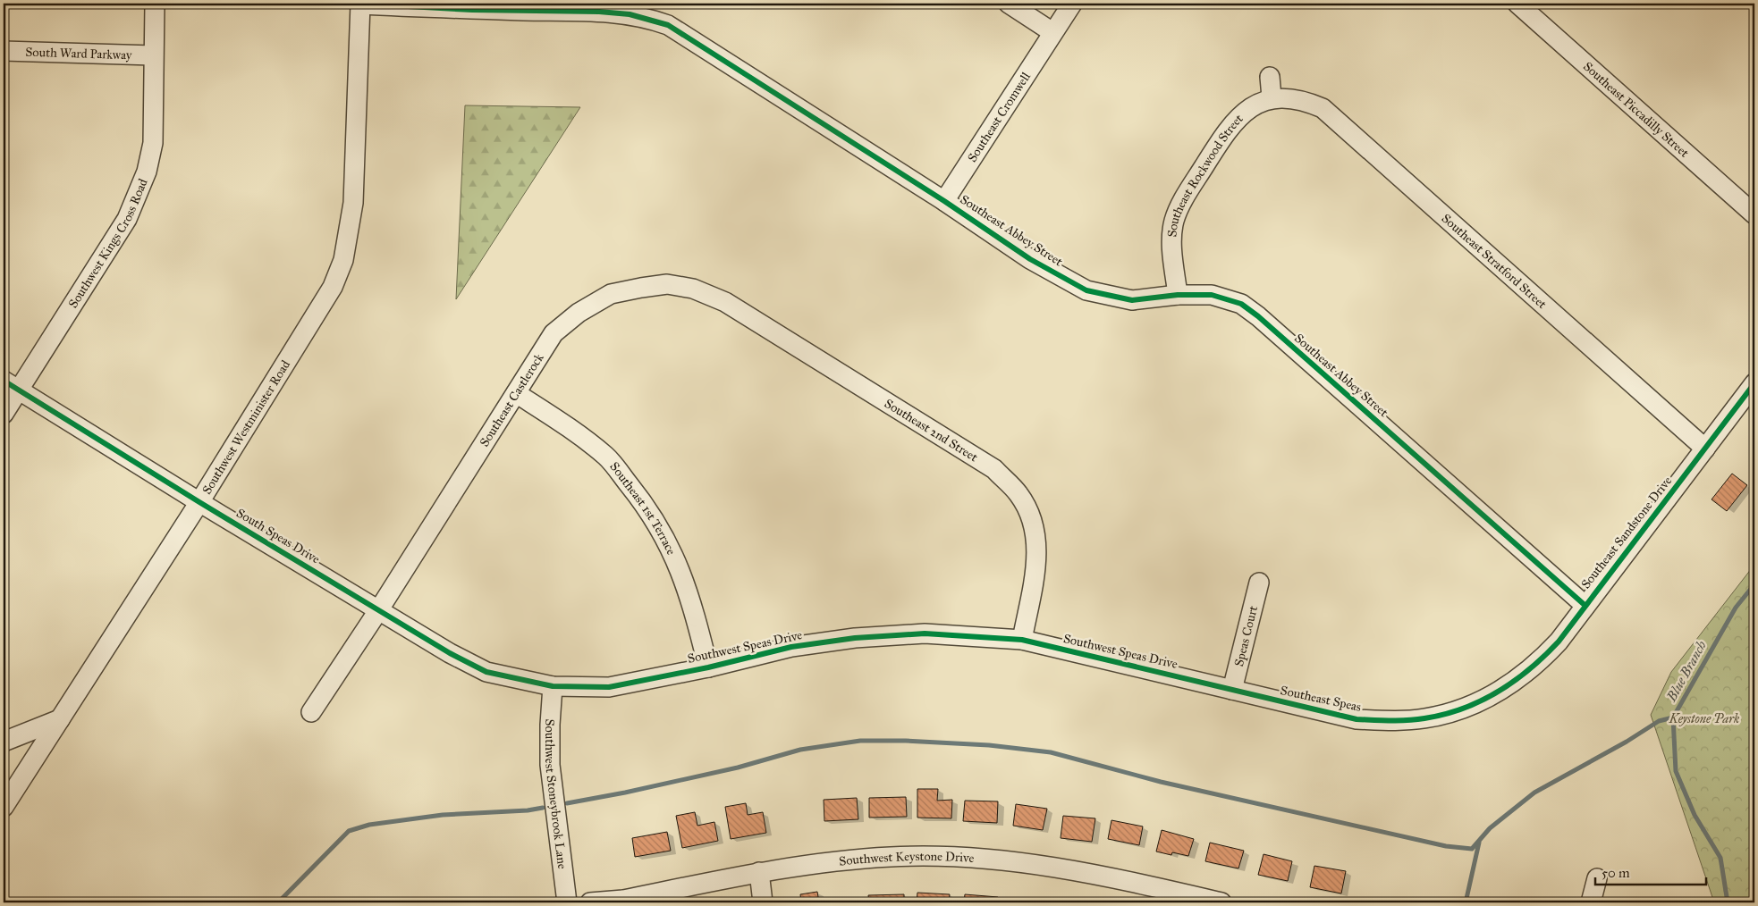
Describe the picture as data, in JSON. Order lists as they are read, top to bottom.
{
  "streets": {
    "street": [
      "South Ward Parkway",
      "Southeast Piccadilly Street",
      "Southeast Cromwell",
      "Southeast Rockwood Street",
      "Southeast Abbey Street",
      "Southwest Kings Cross Road",
      "Southeast Stratford Street",
      "Southeast Castlerock",
      "Southwest Westminister Road",
      "Southeast 2nd Street",
      "Southeast 1st Terrace",
      "Southeast Sandstone Drive",
      "South Speas Drive",
      "Speas Court",
      "Southwest Speas Drive",
      "Southeast Speas",
      "Southwest Stoneybrook Lane",
      "Southwest Keystone Drive"
    ]
  },
  "crossings": [
    ["South Ward Parkway", "Southwest Kings Cross Road"],
    ["Southeast Cromwell", "Southeast Abbey Street"],
    ["Southeast Rockwood Street", "Southeast Abbey Street"],
    ["Southeast Rockwood Street", "Southeast Stratford Street"],
    ["Southeast Abbey Street", "Southwest Westminister Road"],
    ["Southeast Abbey Street", "Southeast Sandstone Drive"],
    ["Southwest Kings Cross Road", "South Speas Drive"],
    ["Southeast Stratford Street", "Southeast Sandstone Drive"],
    ["Southeast Castlerock", "Southeast 2nd Street"],
    ["Southeast Castlerock", "Southeast 1st Terrace"],
    ["Southeast Castlerock", "South Speas Drive"],
    ["Southwest Westminister Road", "South Speas Drive"],
    ["Southeast 2nd Street", "Southwest Speas Drive"],
    ["Southeast 1st Terrace", "Southwest Speas Drive"],
    ["Southeast Sandstone Drive", "Southeast Speas"],
    ["South Speas Drive", "Southwest Speas Drive"],
    ["South Speas Drive", "Southwest Stoneybrook Lane"],
    ["Speas Court", "Southwest Speas Drive"],
    ["Speas Court", "Southeast Speas"],
    ["Southwest Speas Drive", "Southeast Speas"],
    ["Southwest Speas Drive", "Southwest Stoneybrook Lane"]
  ],
  "water": ["Blue Branch"],
  "parks": ["Keystone Park"],
  "scale_bar": "50 m"
}
